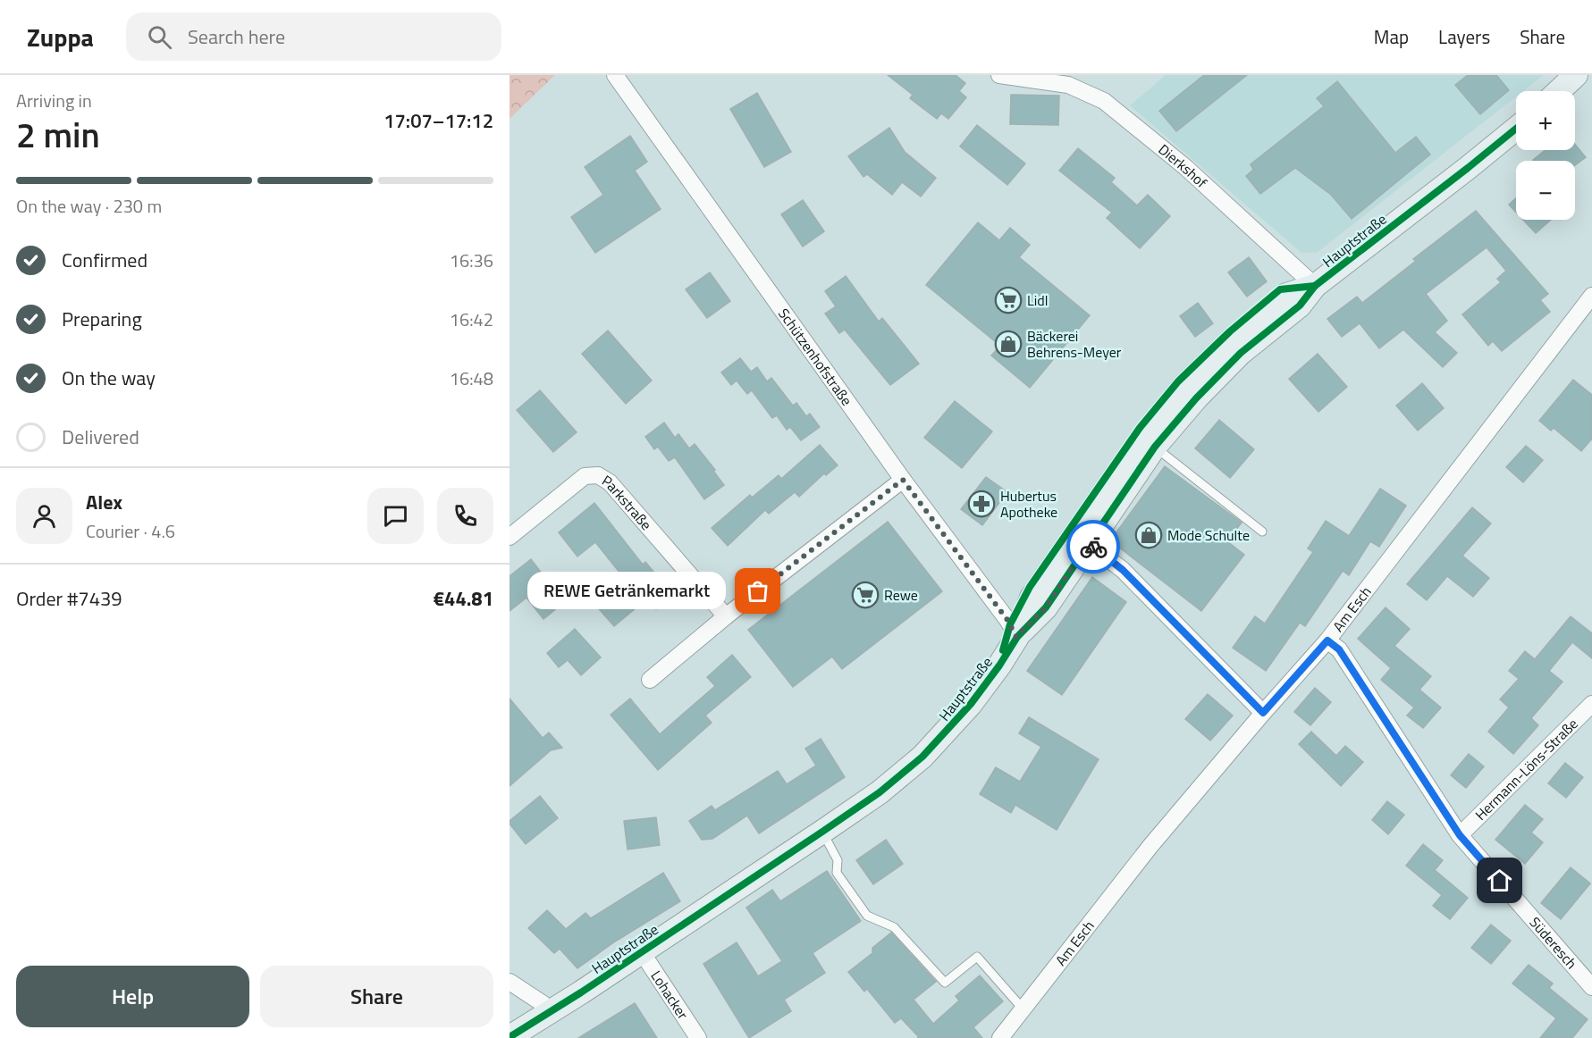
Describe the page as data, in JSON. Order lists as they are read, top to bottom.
{
  "streets": {
    "main road": ["Hauptstraße"],
    "street": [
      "Dierkshof",
      "Schützenhofstraße",
      "Parkstraße",
      "Am Esch",
      "Hermann-Löns-Straße",
      "Süderesch",
      "Lohacker"
    ]
  },
  "crossings": [
    ["Dierkshof", "Hauptstraße"],
    ["Hauptstraße", "Schützenhofstraße"],
    ["Hauptstraße", "Lohacker"],
    ["Am Esch", "Süderesch"],
    ["Hermann-Löns-Straße", "Süderesch"]
  ],
  "places": {
    "supermarket": ["Lidl", "Rewe"],
    "shop": ["Bäckerei Behrens-Meyer", "Mode Schulte"],
    "pharmacy": ["Hubertus Apotheke"],
    "other": ["REWE Getränkemarkt"]
  },
  "page": {
    "header": "Zuppa",
    "search": "Search here",
    "nav": ["Map", "Layers", "Share"],
    "heading": ["2 min", "Arriving in", "17:07–17:12"],
    "panel": [
      "Alex",
      "Courier · 4.6",
      "Order #7439",
      "€44.81"
    ],
    "map_buttons": ["+", "−"],
    "bar": "On the way · 230 m",
    "list": [
      ["Confirmed", "16:36"],
      ["Preparing", "16:42"],
      ["On the way", "16:48"],
      "Delivered"
    ],
    "bubble": "REWE Getränkemarkt",
    "buttons": ["Help", "Share"]
  }
}
